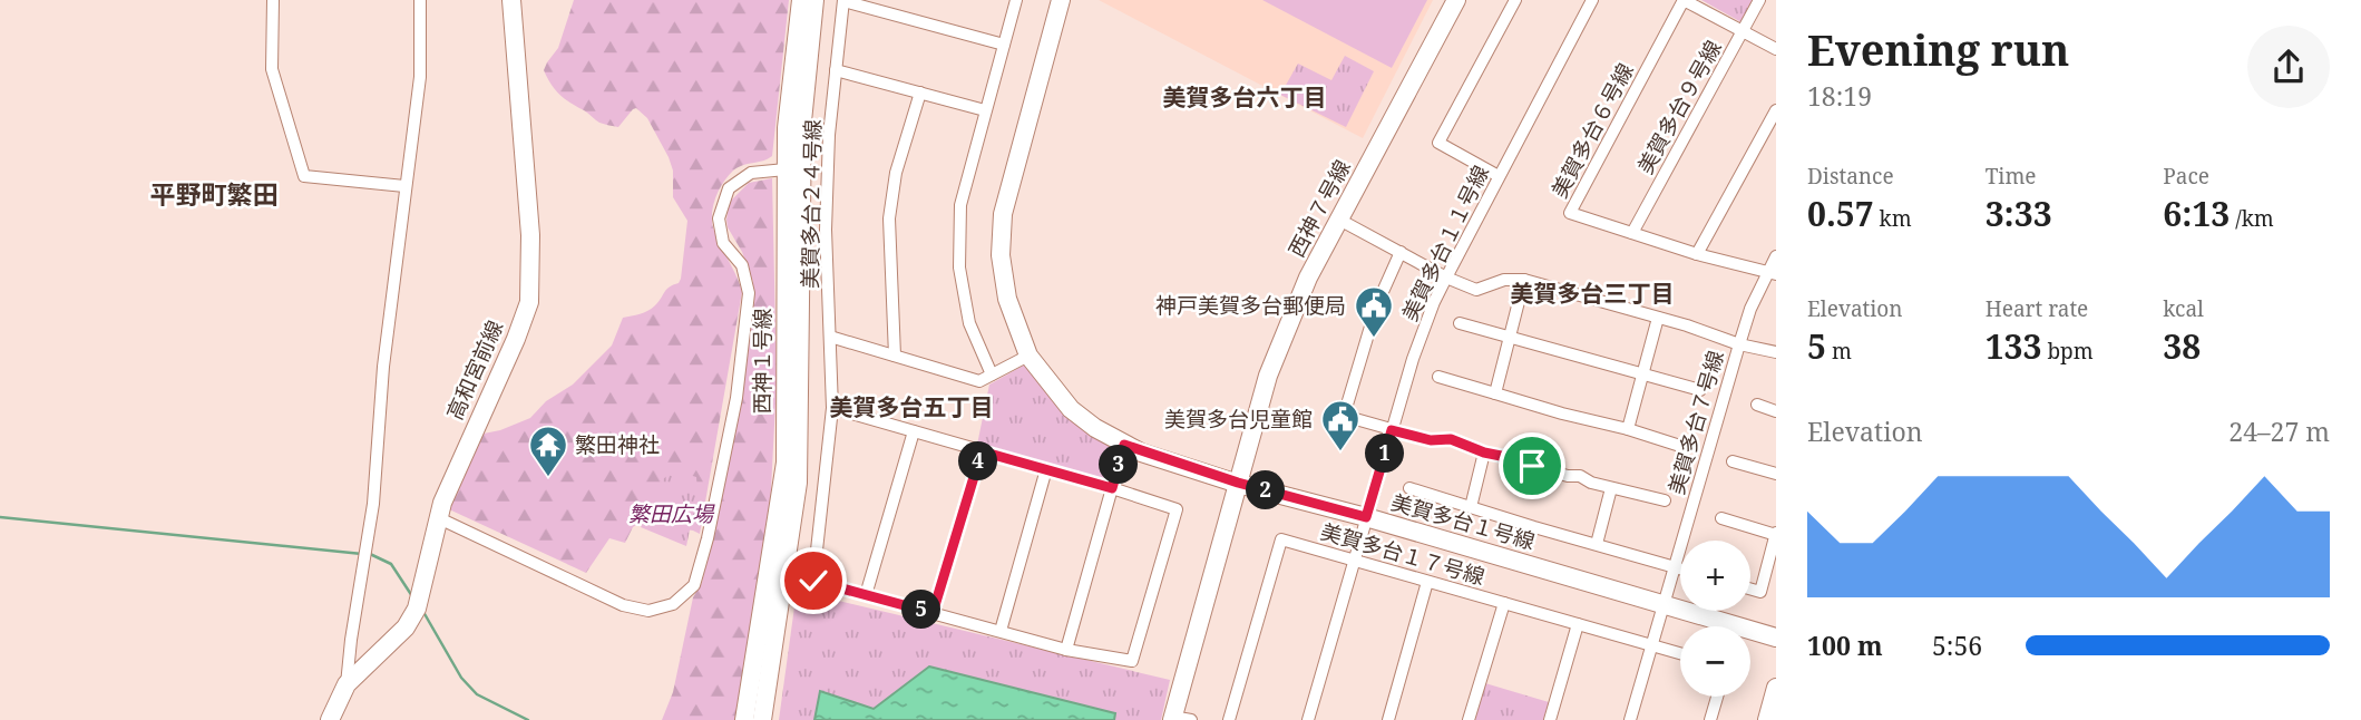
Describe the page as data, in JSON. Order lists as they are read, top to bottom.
{
  "streets": {
    "street": [
      "美賀多台９号線",
      "美賀多台６号線",
      "美賀多台２４号線",
      "西神７号線",
      "美賀多台１１号線",
      "西神１号線",
      "高和宮前線",
      "美賀多台７号線",
      "美賀多台１号線",
      "美賀多台１７号線"
    ]
  },
  "crossings": [
    ["美賀多台９号線", "美賀多台６号線"],
    ["美賀多台６号線", "美賀多台７号線"],
    ["西神７号線", "美賀多台１号線"],
    ["美賀多台１１号線", "美賀多台１号線"],
    ["美賀多台１１号線", "美賀多台１７号線"],
    ["美賀多台７号線", "美賀多台１号線"],
    ["美賀多台７号線", "美賀多台１７号線"]
  ],
  "districts": [
    "美賀多台六丁目",
    "平野町繁田",
    "美賀多台三丁目",
    "美賀多台五丁目"
  ],
  "parks": ["繁田広場"],
  "places": {
    "public building": ["神戸美賀多台郵便局", "美賀多台児童館"],
    "temple": ["繁田神社"]
  },
  "page": {
    "heading": ["Evening run", "18:19"],
    "stats": [
      ["Distance", "0.57 km"],
      ["Time", "3:33"],
      ["Pace", "6:13 /km"],
      ["Elevation", "5 m"],
      ["Heart rate", "133 bpm"],
      ["kcal", "38"]
    ],
    "chart": ["Elevation", "24–27 m"],
    "pins": [
      "1",
      "4",
      "3",
      "2",
      "5"
    ],
    "map_buttons": ["+", "−"],
    "list": [
      {
        "name": "100 m",
        "note": "5:56"
      }
    ]
  }
}
